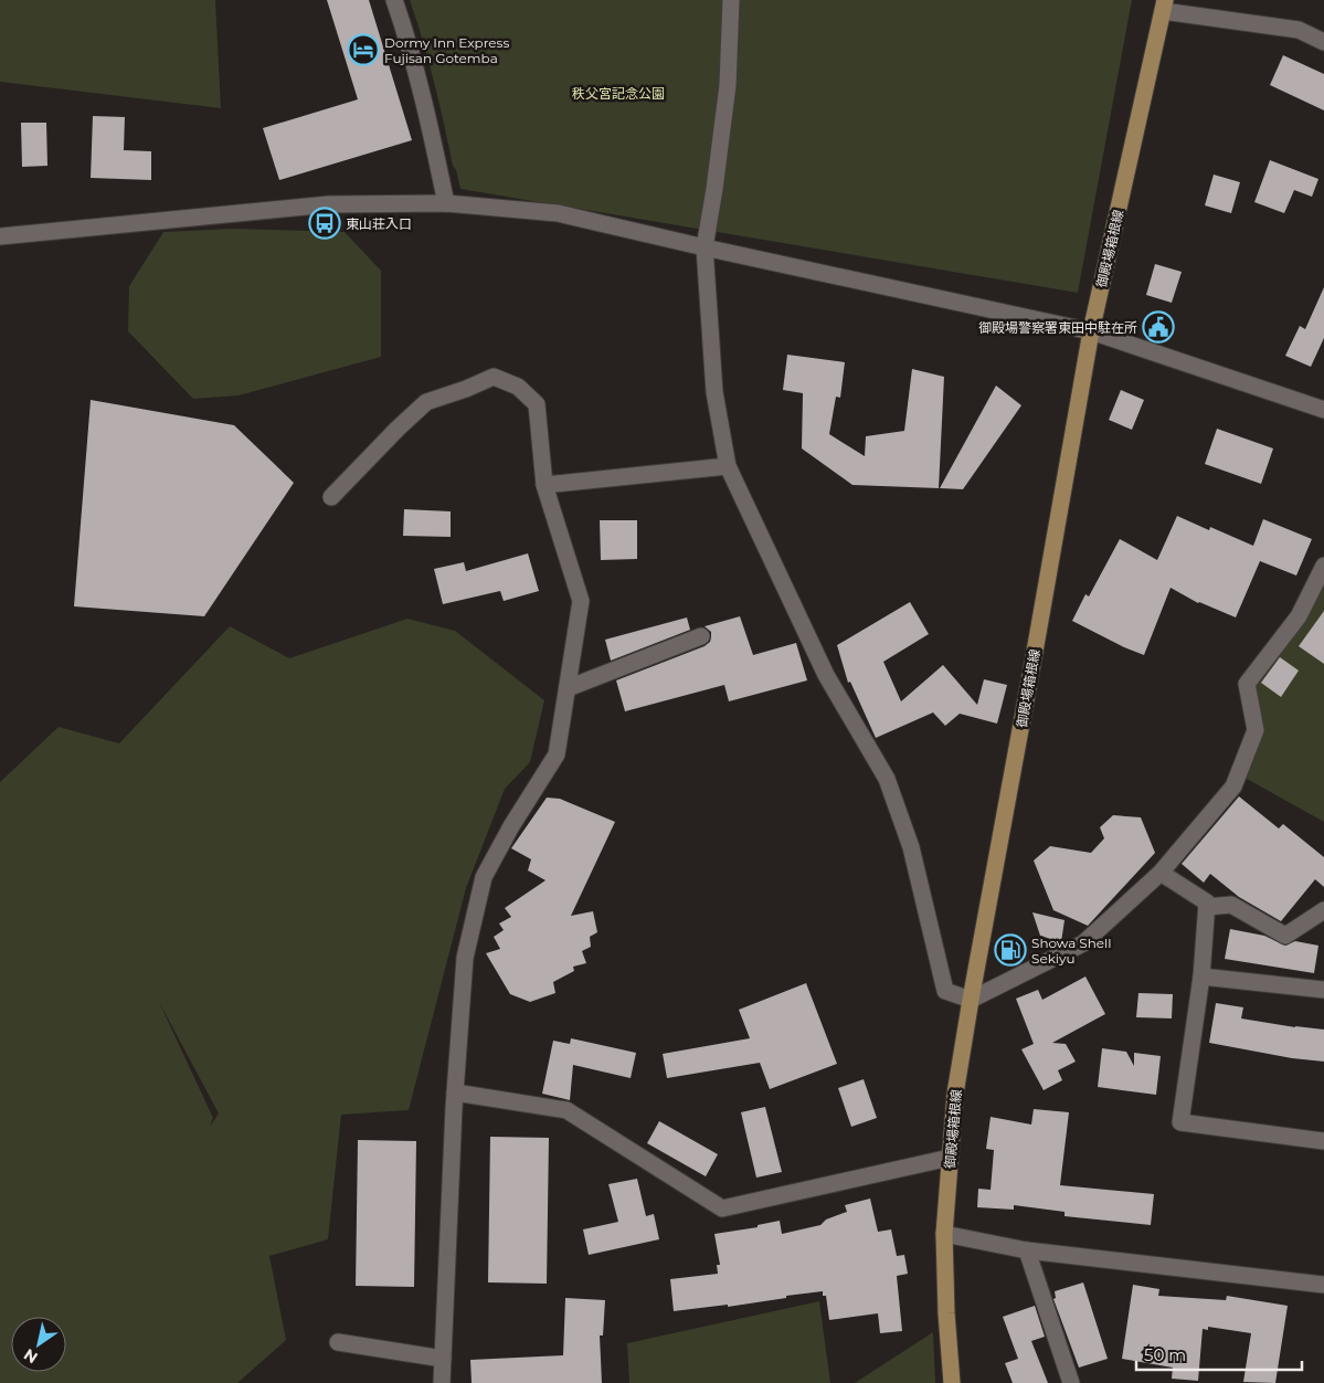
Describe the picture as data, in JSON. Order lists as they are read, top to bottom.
{
  "streets": {
    "main road": ["御殿場箱根線"]
  },
  "parks": ["秩父宮記念公園"],
  "places": {
    "hotel": ["Dormy Inn Express Fujisan Gotemba"],
    "bus stop": ["東山荘入口"],
    "public building": ["御殿場警察署東田中駐在所"],
    "fuel station": ["Showa Shell Sekiyu"]
  },
  "scale_bar": "50 m",
  "north": "bottom left"
}
